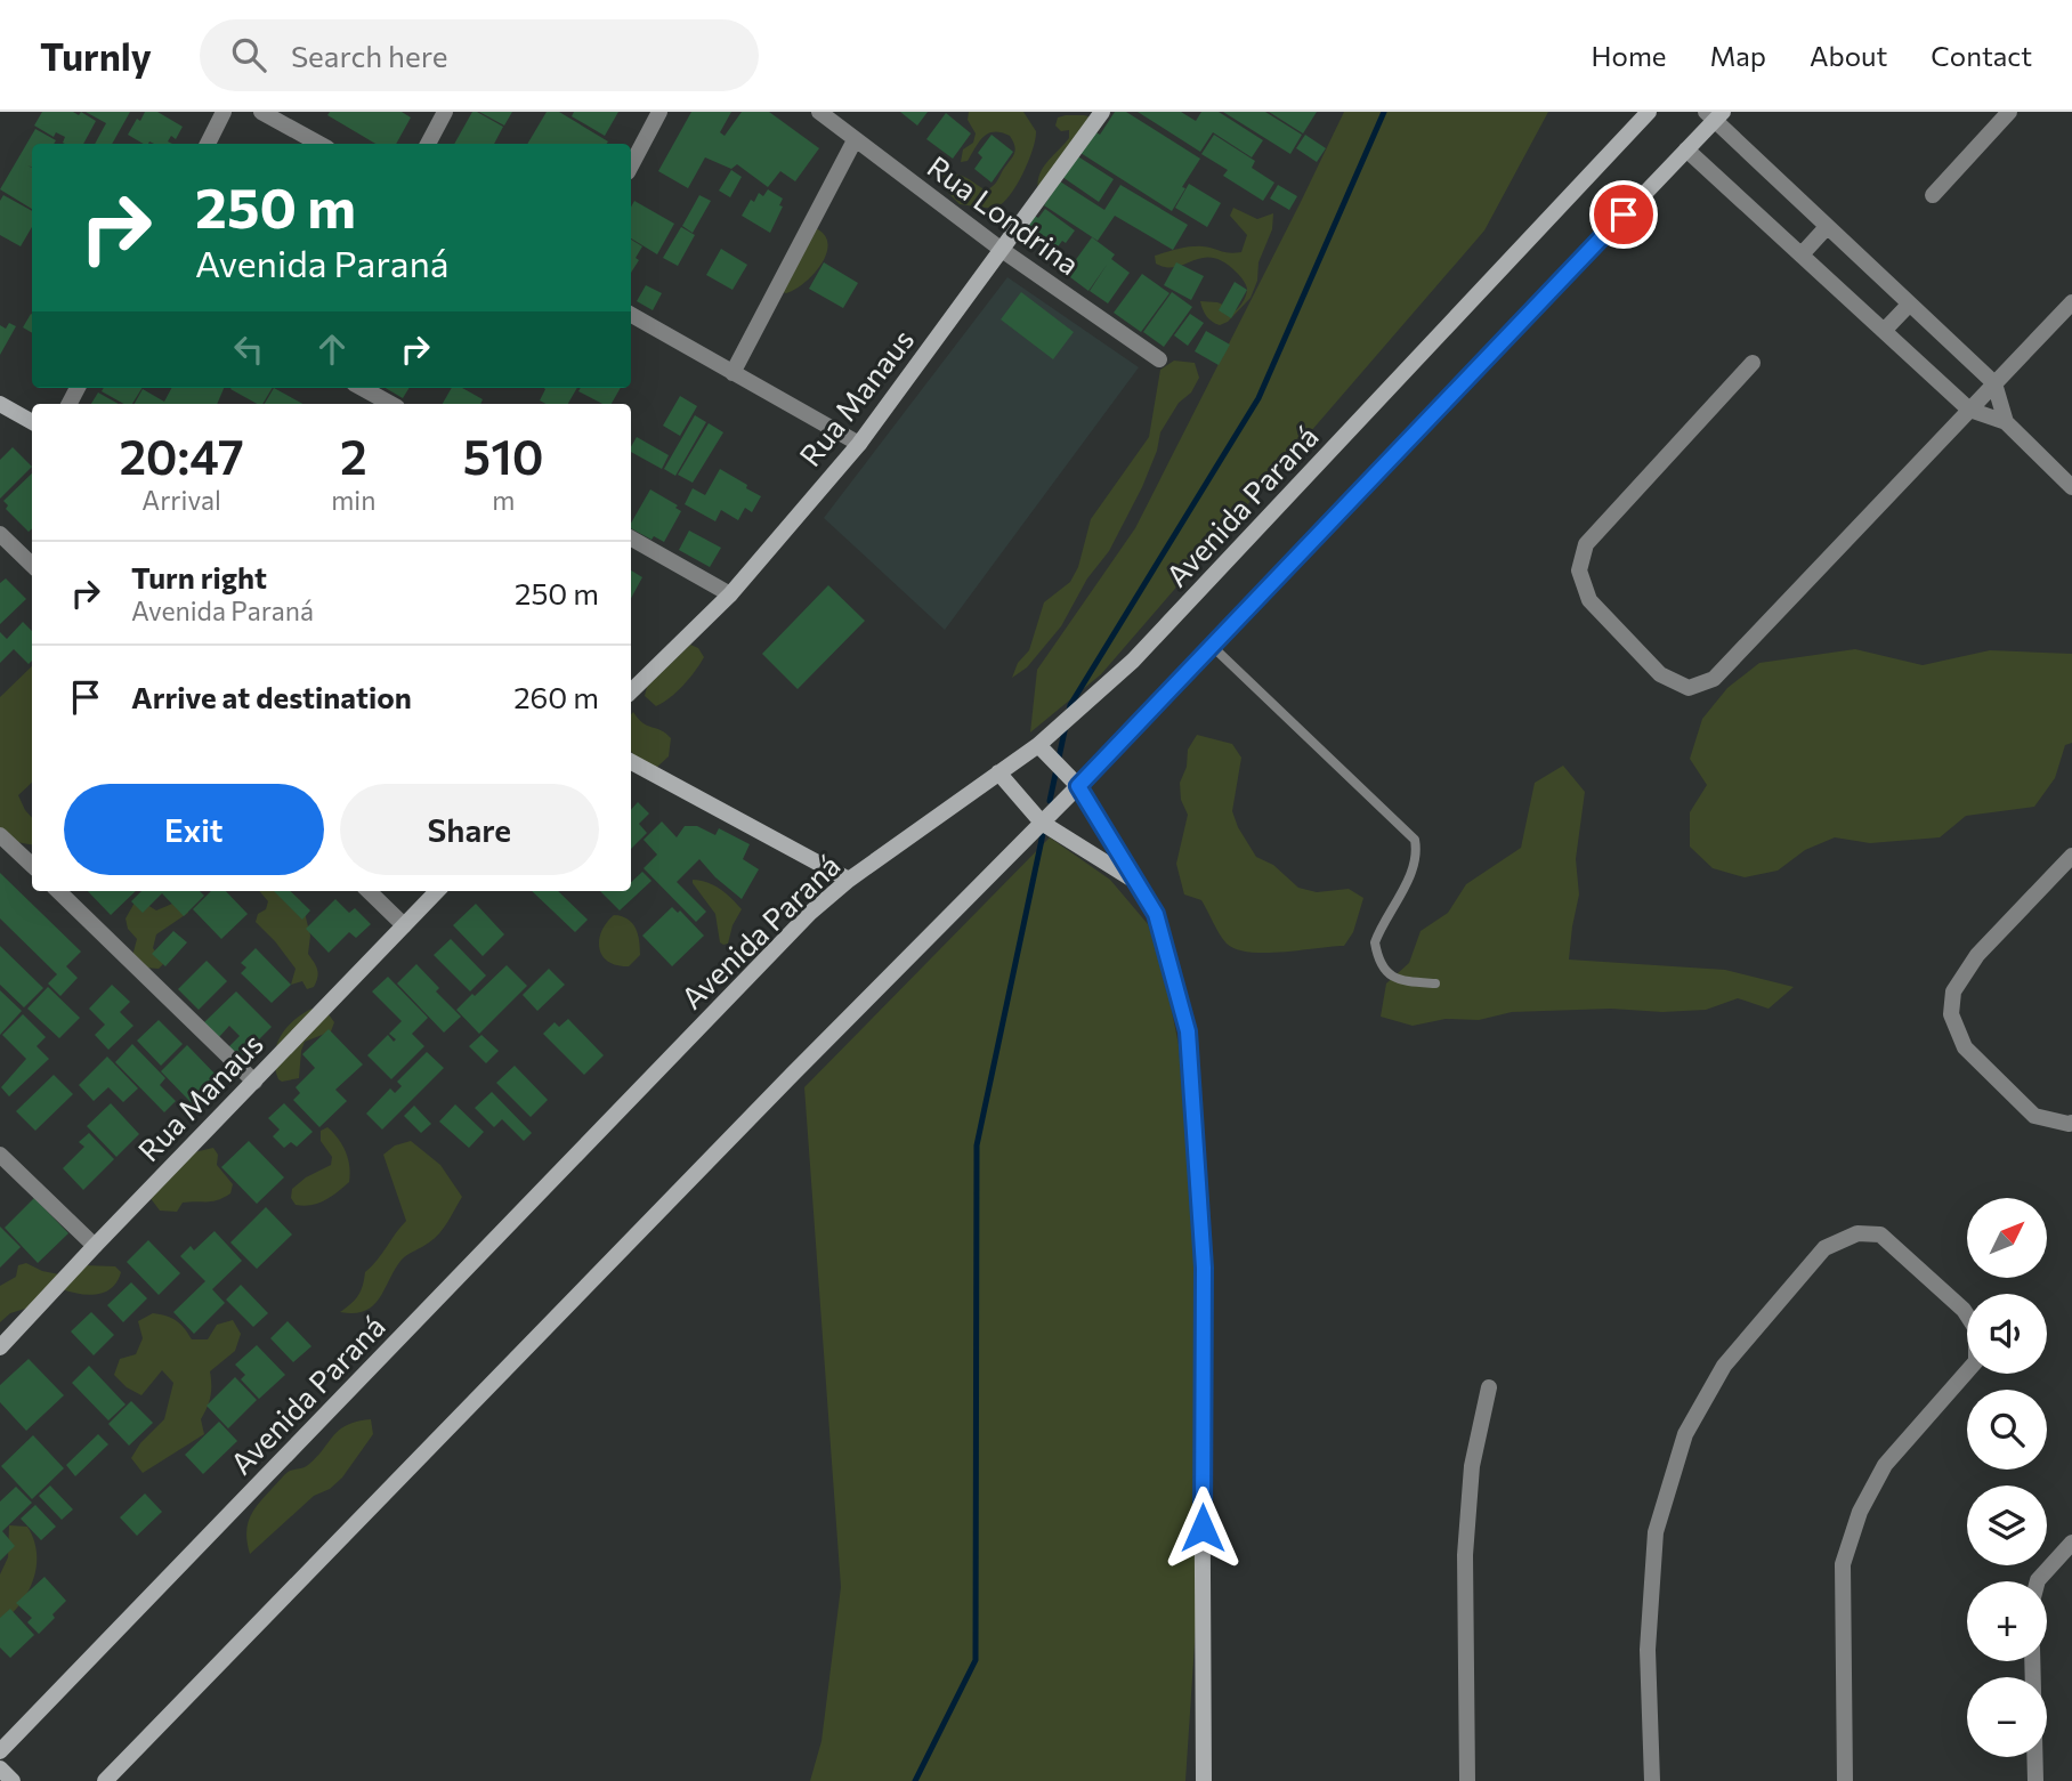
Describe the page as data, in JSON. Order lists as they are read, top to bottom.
{
  "streets": {
    "main road": ["Rua Manaus", "Avenida Paraná"],
    "street": ["Rua Londrina"]
  },
  "crossings": [
    ["Rua Londrina", "Rua Manaus"]
  ],
  "north": "top right",
  "page": {
    "header": "Turnly",
    "search": "Search here",
    "nav": [
      "Home",
      "Map",
      "About",
      "Contact"
    ],
    "turn": ["250 m", "Avenida Paraná"],
    "eta": [
      "20:47",
      "Arrival",
      "2",
      "min",
      "510",
      "m"
    ],
    "list": [
      {
        "name": "Turn right",
        "note": "Avenida Paraná",
        "value": "250 m"
      },
      {
        "name": "Arrive at destination",
        "value": "260 m"
      }
    ],
    "buttons": ["Exit", "Share"],
    "map_buttons": ["+", "−"]
  }
}
